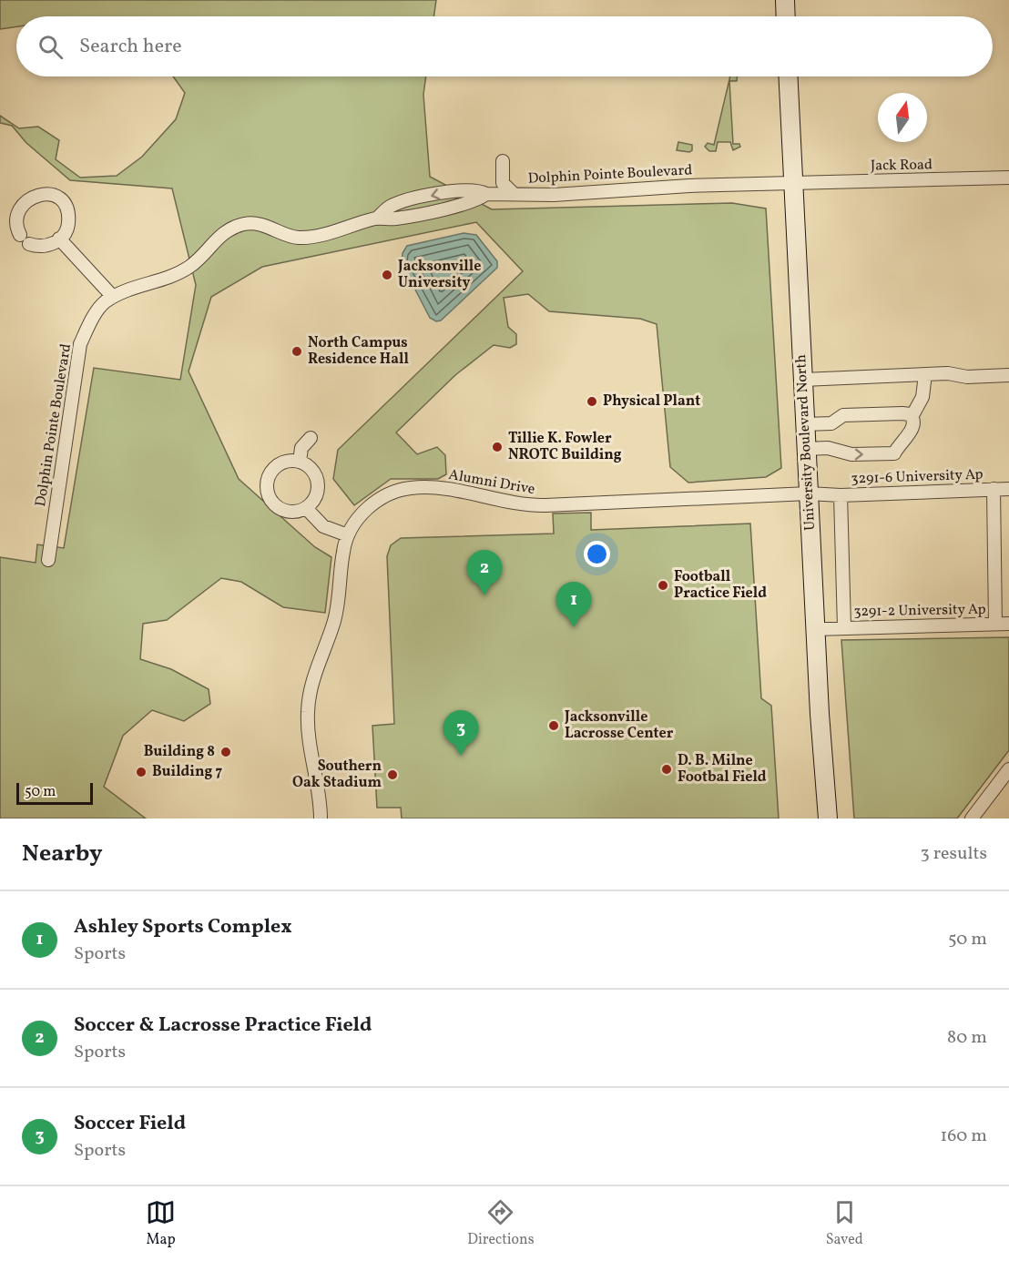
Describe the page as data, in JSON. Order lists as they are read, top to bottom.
{
  "streets": {
    "main road": ["University Boulevard North"],
    "street": [
      "Jack Road",
      "Dolphin Pointe Boulevard",
      "3291-6 University Ap",
      "Alumni Drive",
      "3291-2 University Ap"
    ]
  },
  "crossings": [
    ["Jack Road", "Dolphin Pointe Boulevard"],
    ["Jack Road", "University Boulevard North"],
    ["Dolphin Pointe Boulevard", "University Boulevard North"],
    ["University Boulevard North", "3291-6 University Ap"],
    ["University Boulevard North", "Alumni Drive"],
    ["University Boulevard North", "3291-2 University Ap"],
    ["3291-6 University Ap", "Alumni Drive"]
  ],
  "places": [
    "Jacksonville University",
    "North Campus Residence Hall",
    "Physical Plant",
    "Tillie K. Fowler NROTC Building",
    "Football Practice Field",
    "Jacksonville Lacrosse Center",
    "Building 8",
    "D. B. Milne Footbal Field",
    "Building 7",
    "Southern Oak Stadium"
  ],
  "scale_bar": "50 m",
  "north": "top",
  "page": {
    "search": "Search here",
    "pins": ["2", "1", "3"],
    "scale": "50 m",
    "heading": ["Nearby", "3 results"],
    "list": [
      {
        "mark": "1",
        "name": "Ashley Sports Complex",
        "note": "Sports",
        "value": "50 m"
      },
      {
        "mark": "2",
        "name": "Soccer & Lacrosse Practice Field",
        "note": "Sports",
        "value": "80 m"
      },
      {
        "mark": "3",
        "name": "Soccer Field",
        "note": "Sports",
        "value": "160 m"
      }
    ],
    "nav": ["Map", "Directions", "Saved"]
  }
}
